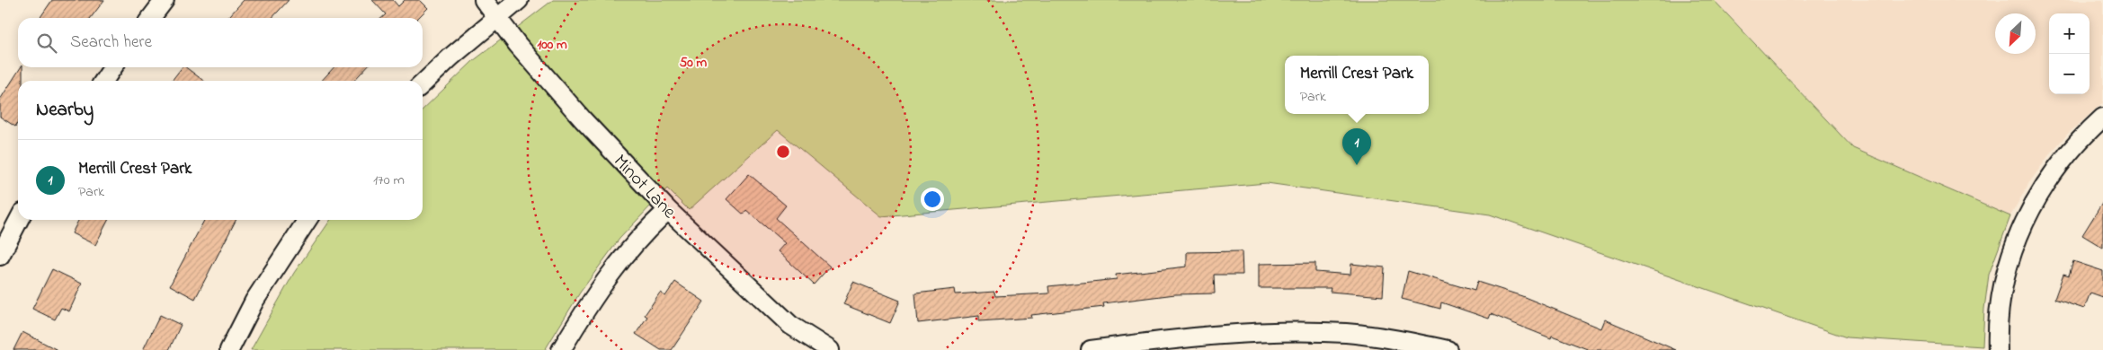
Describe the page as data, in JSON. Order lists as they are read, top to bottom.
{
  "streets": {
    "street": ["Minot Lane"]
  },
  "north": "bottom left",
  "page": {
    "map_buttons": ["+", "−"],
    "search": "Search here",
    "popup": ["Merrill Crest Park", "Park"],
    "heading": "Nearby",
    "pins": "1",
    "list": [
      {
        "mark": "1",
        "name": "Merrill Crest Park",
        "note": "Park",
        "value": "170 m"
      }
    ]
  },
  "rings": ["100 m", "50 m"]
}
